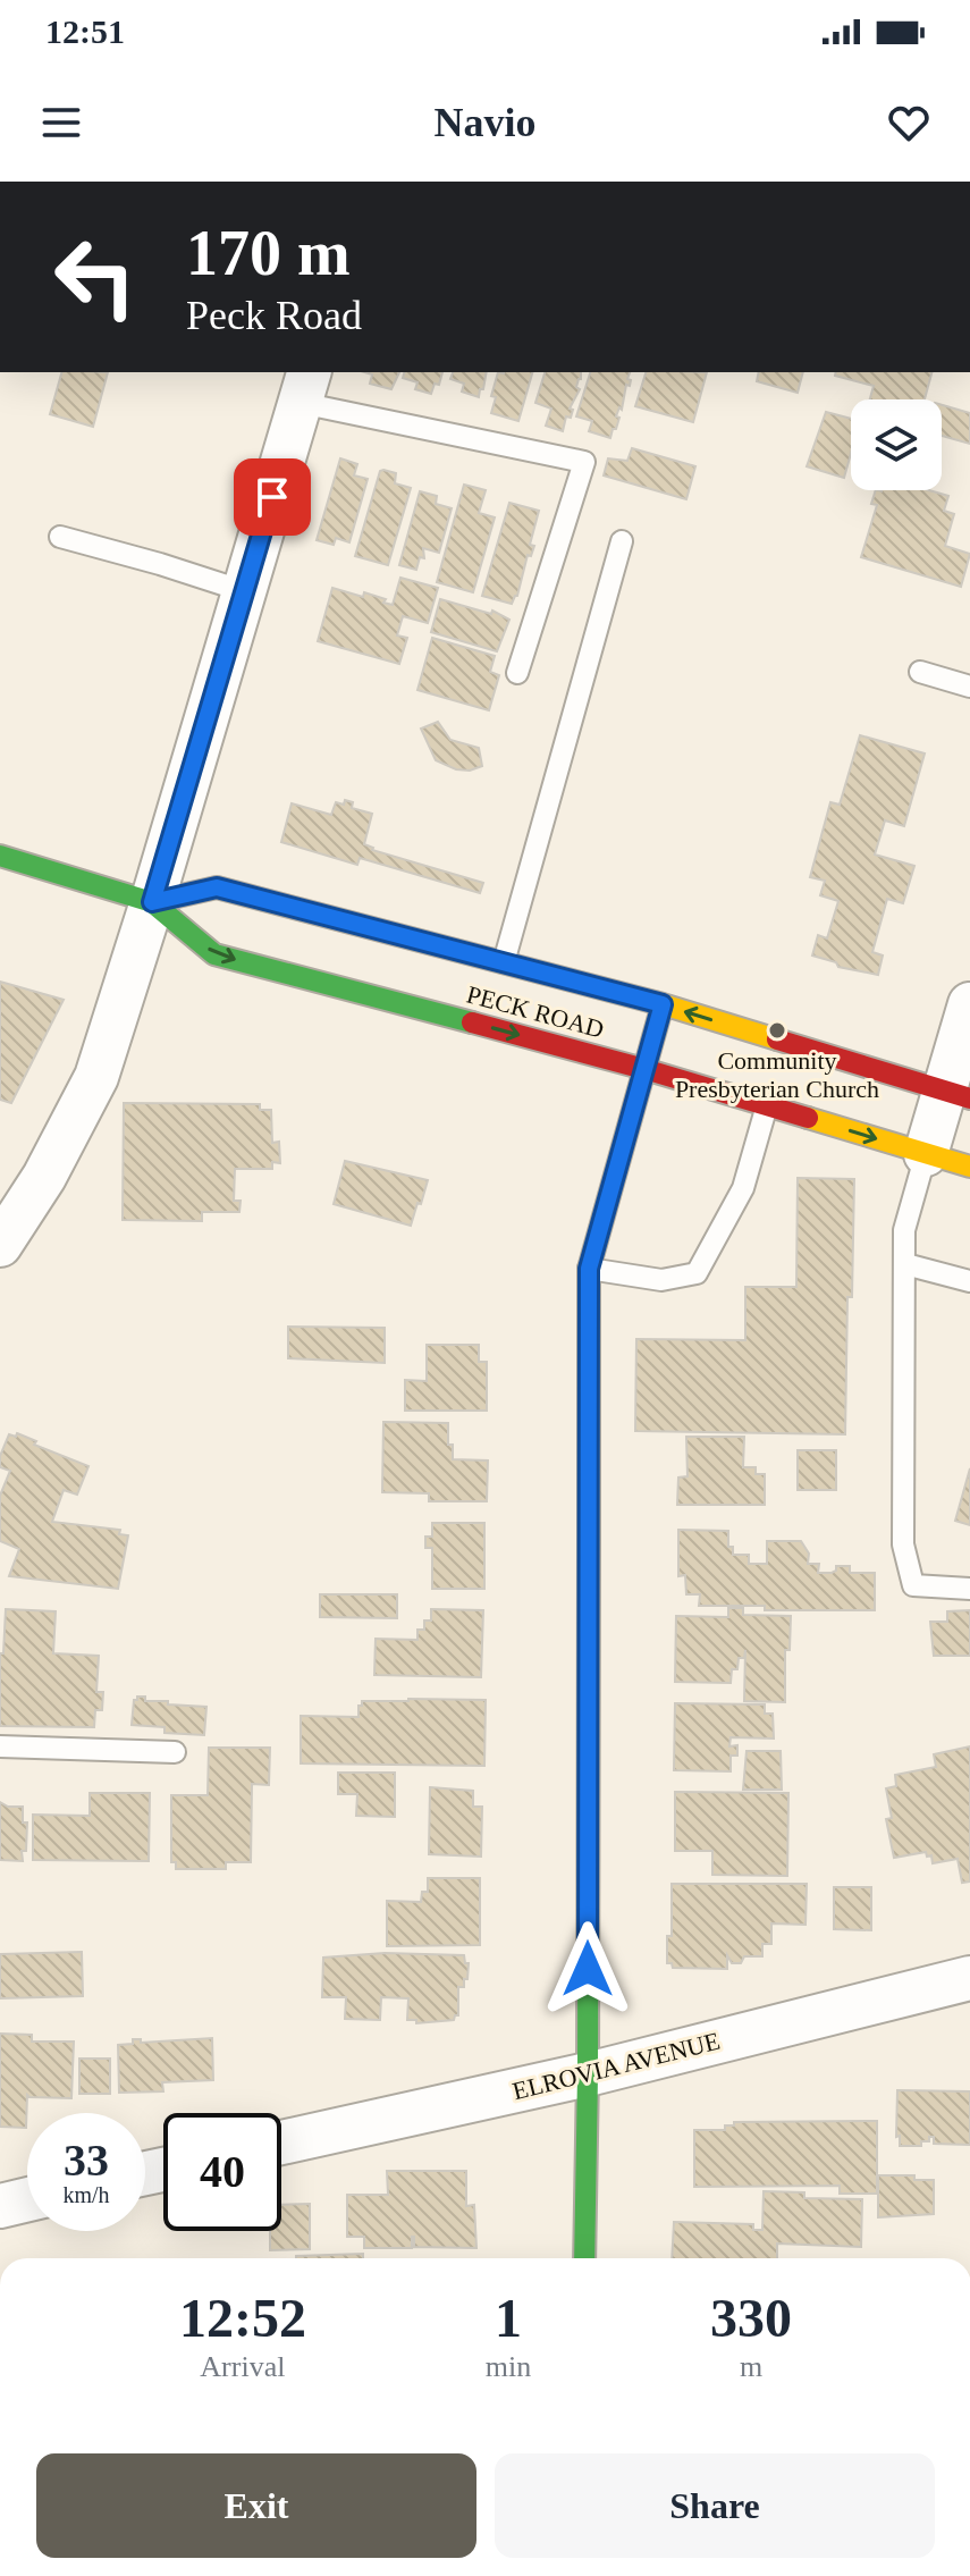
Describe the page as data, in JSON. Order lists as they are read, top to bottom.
{
  "streets": {
    "main road": ["PECK ROAD"],
    "street": ["ELROVIA AVENUE"]
  },
  "places": ["Community Presbyterian Church"],
  "page": {
    "status": "12:51",
    "header": "Navio",
    "turn": ["170 m", "Peck Road"],
    "speed": "33 km/h",
    "limit": "40",
    "eta": [
      "12:52",
      "Arrival",
      "1",
      "min",
      "330",
      "m"
    ],
    "buttons": ["Exit", "Share"]
  }
}
